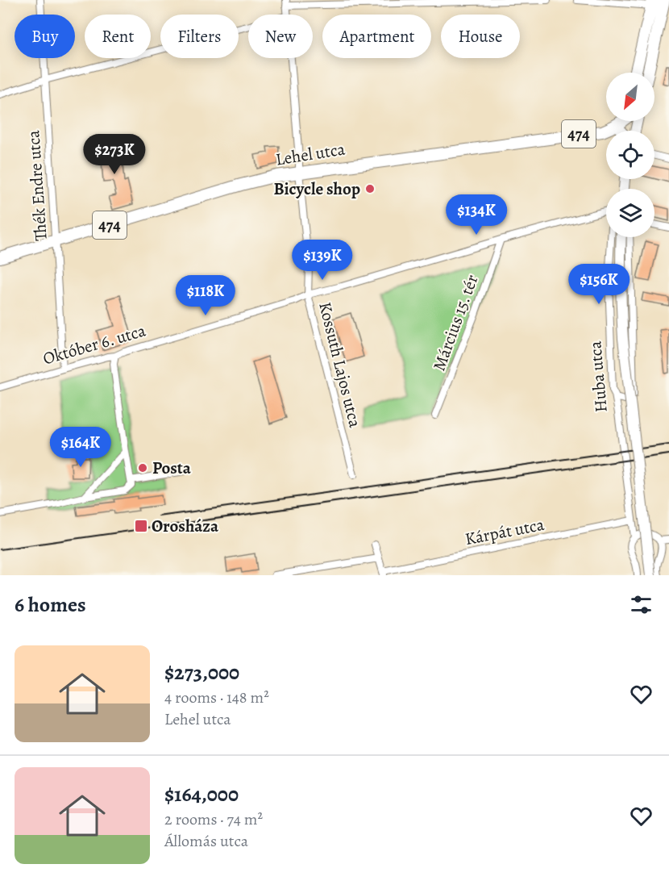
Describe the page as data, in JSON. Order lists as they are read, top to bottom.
{
  "streets": {
    "main road": ["474", "Lehel utca"],
    "street": [
      "Thék Endre utca",
      "Március 15. tér",
      "Október 6. utca",
      "Kossuth Lajos utca",
      "Huba utca",
      "Kárpát utca"
    ]
  },
  "crossings": [
    ["474", "Lehel utca"],
    ["Lehel utca", "Thék Endre utca"],
    ["Lehel utca", "Kossuth Lajos utca"],
    ["Thék Endre utca", "Október 6. utca"],
    ["Március 15. tér", "Október 6. utca"],
    ["Október 6. utca", "Kossuth Lajos utca"],
    ["Huba utca", "Kárpát utca"]
  ],
  "places": {
    "other": ["Bicycle shop", "Posta"],
    "transit": ["Orosháza"]
  },
  "north": "bottom left",
  "page": {
    "chip": [
      "Buy",
      "Rent",
      "Filters",
      "New",
      "Apartment",
      "House"
    ],
    "price": [
      "$273K",
      "$134K",
      "$139K",
      "$156K",
      "$118K",
      "$164K"
    ],
    "heading": "6 homes",
    "list": [
      {
        "name": "$273,000",
        "note": "4 rooms · 148 m² · Lehel utca"
      },
      {
        "name": "$164,000",
        "note": "2 rooms · 74 m² · Állomás utca"
      }
    ]
  }
}
